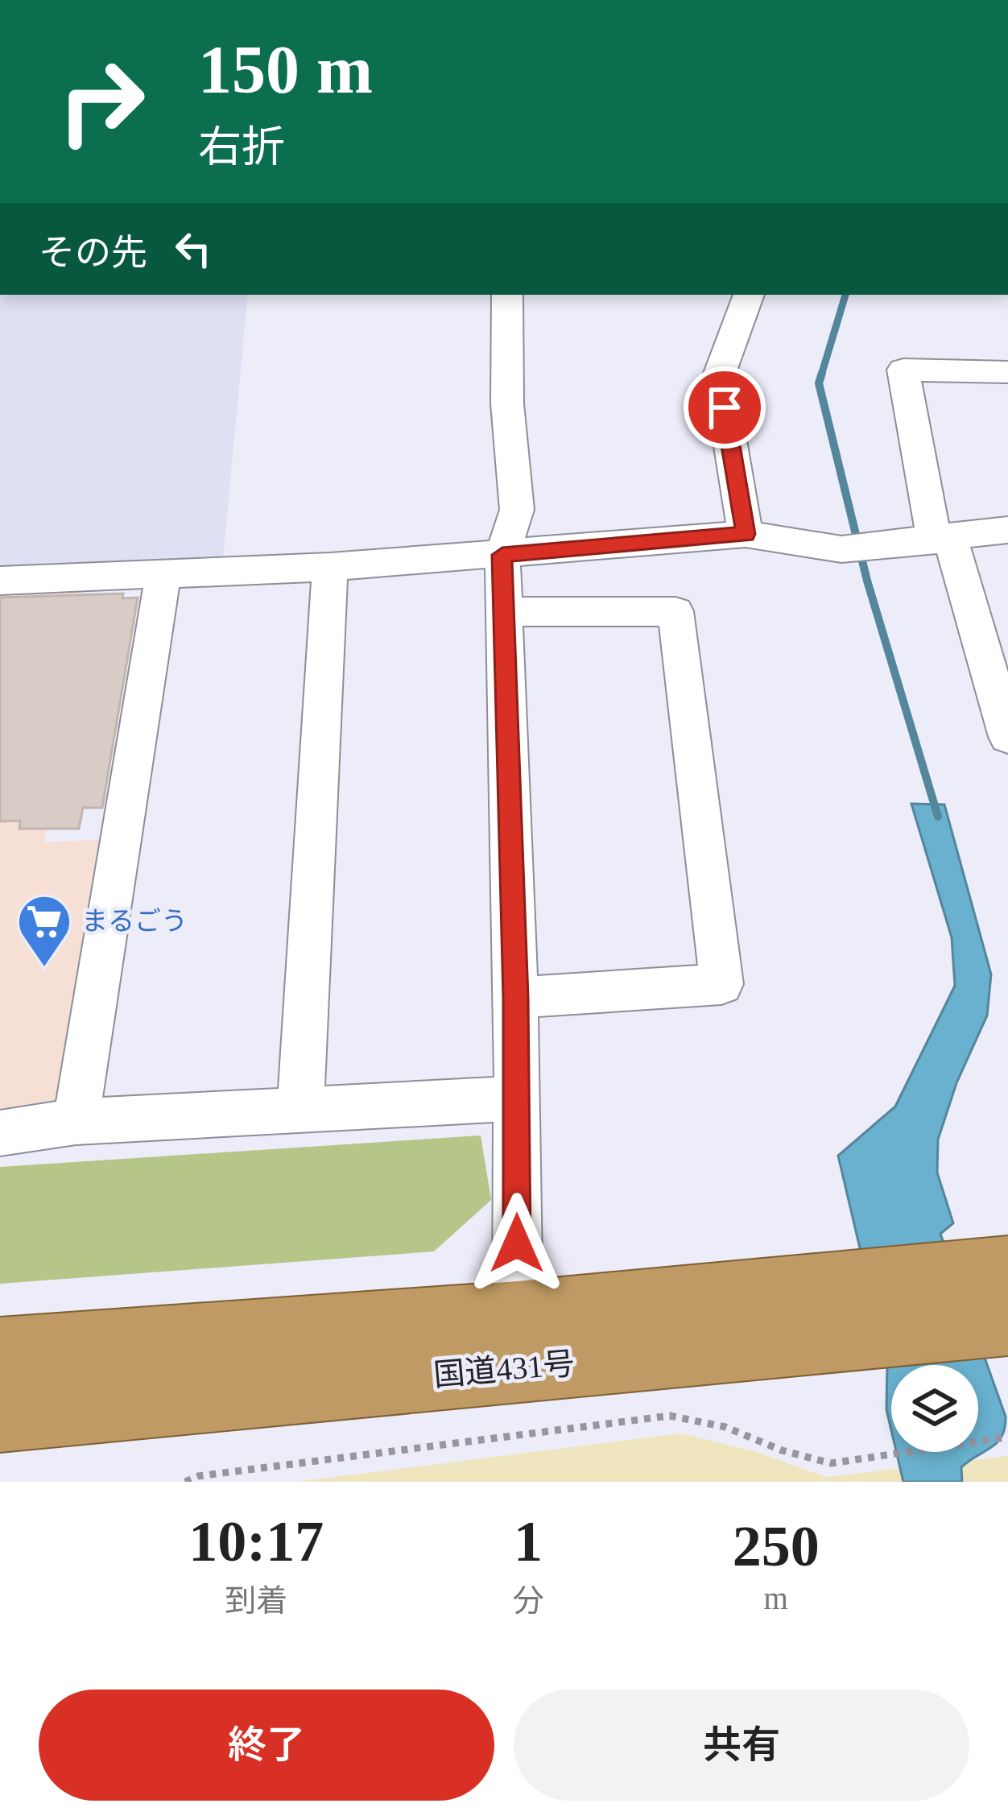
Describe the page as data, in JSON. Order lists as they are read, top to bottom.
{
  "streets": {
    "highway": ["国道431号"]
  },
  "places": {
    "supermarket": ["まるごう"]
  },
  "page": {
    "turn": ["150 m", "右折"],
    "then": "その先",
    "eta": [
      "10:17",
      "到着",
      "1",
      "分",
      "250",
      "m"
    ],
    "buttons": ["終了", "共有"]
  }
}
